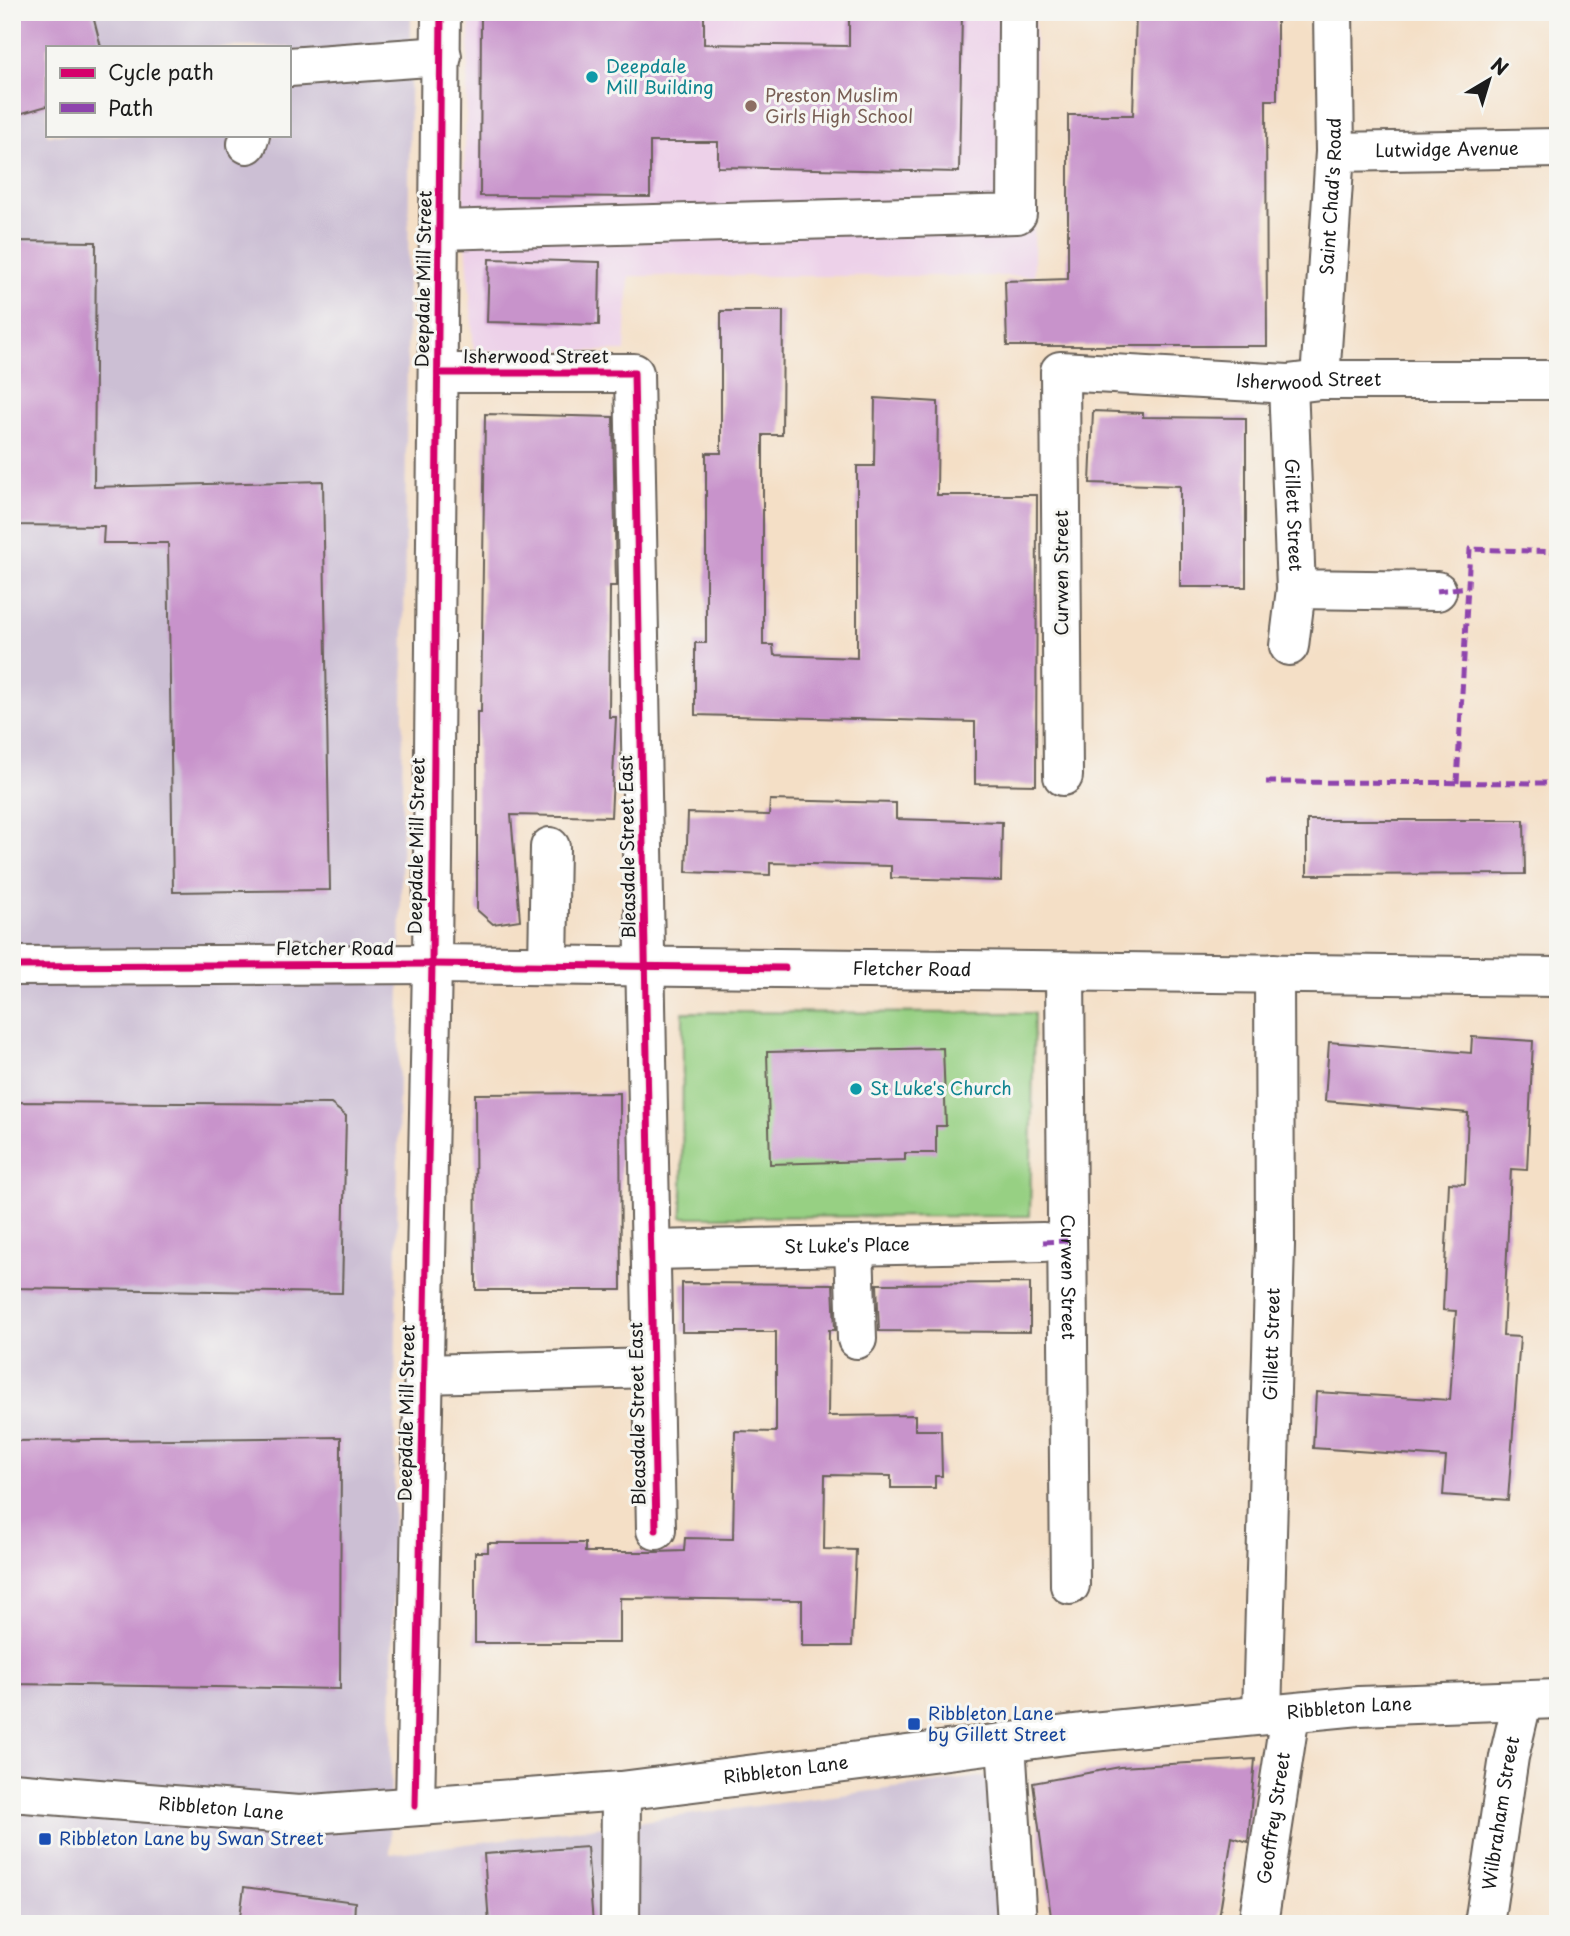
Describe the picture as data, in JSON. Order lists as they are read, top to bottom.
{
  "streets": {
    "street": [
      "Lutwidge Avenue",
      "Saint Chad's Road",
      "Deepdale Mill Street",
      "Isherwood Street",
      "Gillett Street",
      "Curwen Street",
      "Bleasdale Street East",
      "Fletcher Road",
      "St Luke's Place",
      "Ribbleton Lane",
      "Wilbraham Street",
      "Geoffrey Street"
    ]
  },
  "crossings": [
    ["Lutwidge Avenue", "Saint Chad's Road"],
    ["Saint Chad's Road", "Isherwood Street"],
    ["Saint Chad's Road", "Gillett Street"],
    ["Deepdale Mill Street", "Isherwood Street"],
    ["Deepdale Mill Street", "Fletcher Road"],
    ["Deepdale Mill Street", "Ribbleton Lane"],
    ["Isherwood Street", "Gillett Street"],
    ["Isherwood Street", "Curwen Street"],
    ["Isherwood Street", "Bleasdale Street East"],
    ["Gillett Street", "Fletcher Road"],
    ["Gillett Street", "Ribbleton Lane"],
    ["Gillett Street", "Geoffrey Street"],
    ["Curwen Street", "Fletcher Road"],
    ["Bleasdale Street East", "Fletcher Road"],
    ["Bleasdale Street East", "St Luke's Place"],
    ["Ribbleton Lane", "Wilbraham Street"],
    ["Ribbleton Lane", "Geoffrey Street"]
  ],
  "places": {
    "other": ["Deepdale Mill Building", "Preston Muslim Girls High School", "St Luke's Church"],
    "transit": ["Ribbleton Lane by Gillett Street", "Ribbleton Lane by Swan Street"]
  },
  "legend": ["Cycle path", "Path"],
  "north": "top right"
}
